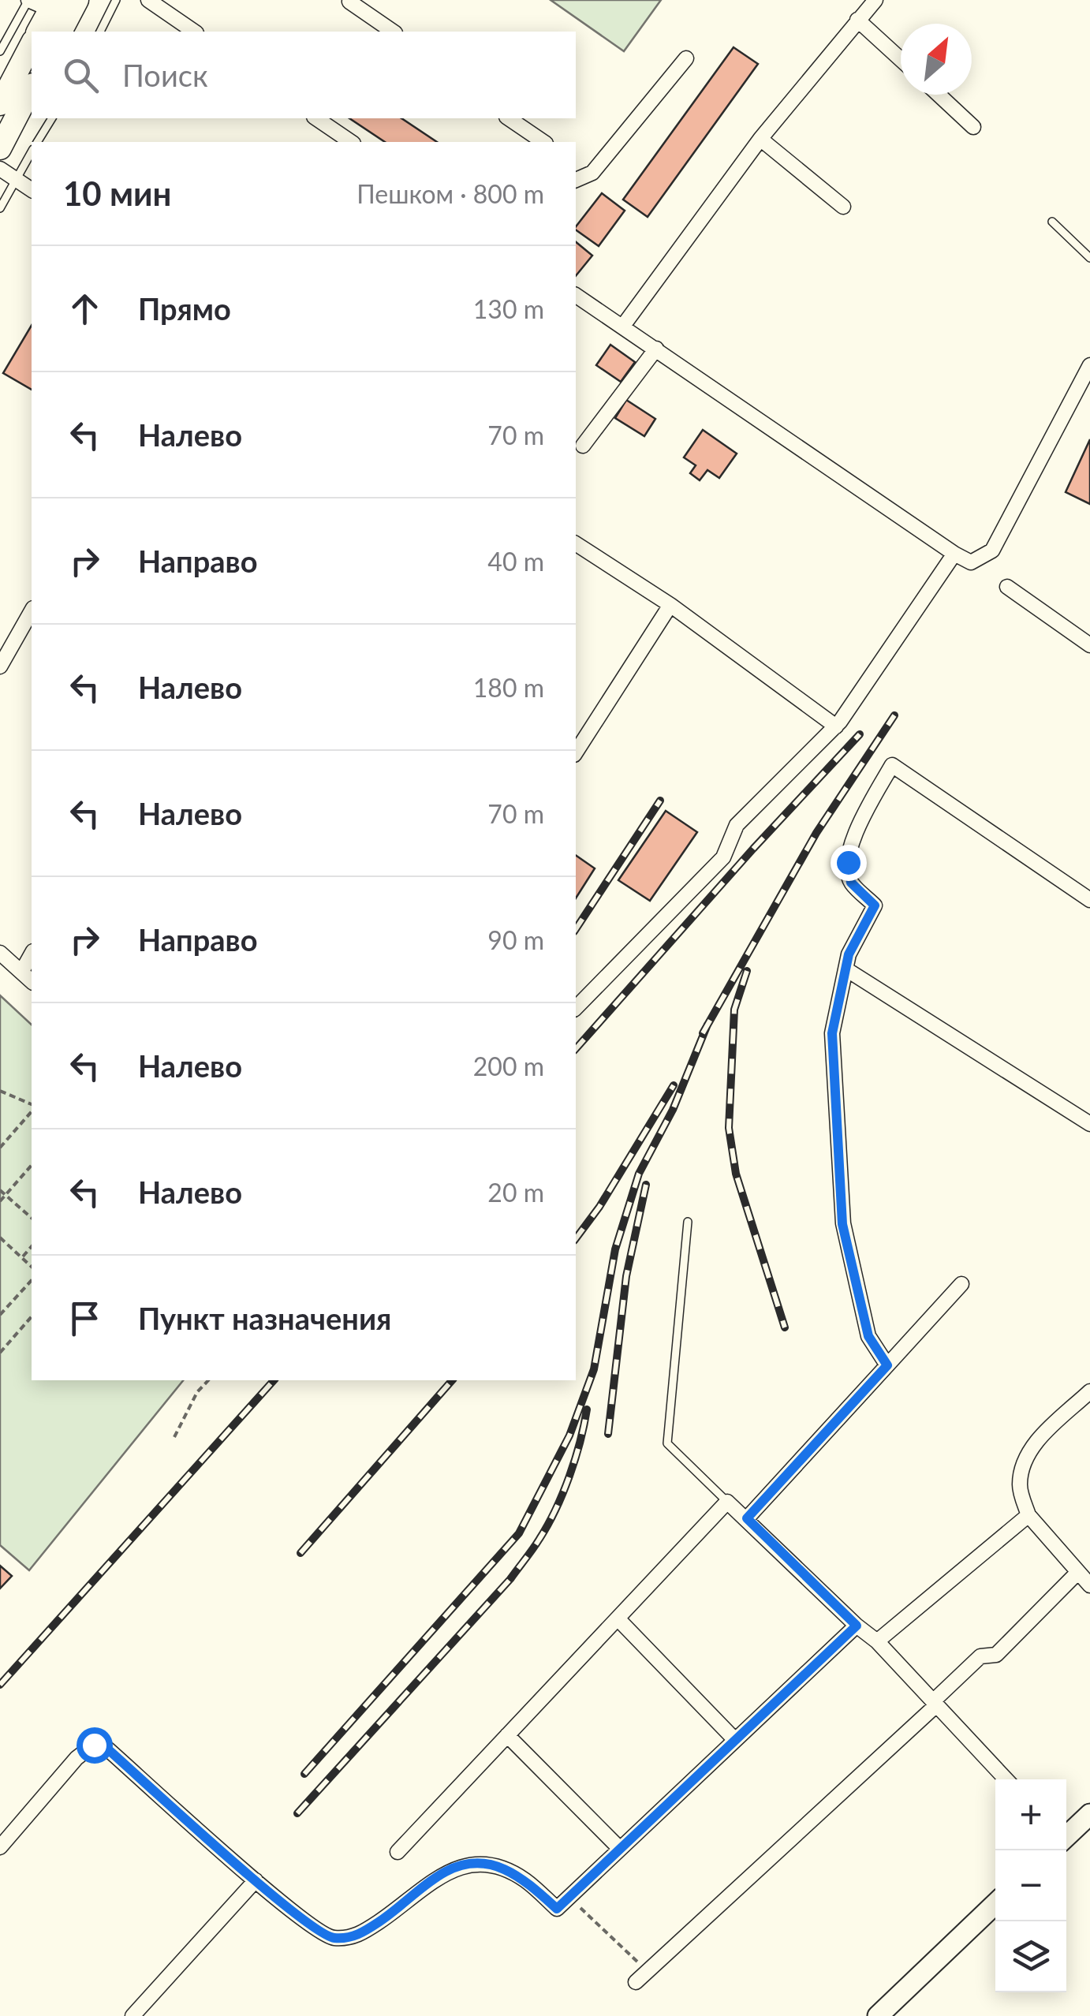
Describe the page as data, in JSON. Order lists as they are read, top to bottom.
{
  "north": "top right",
  "page": {
    "search": "Поиск",
    "heading": ["10 мин", "Пешком · 800 m"],
    "list": [
      ["Прямо", "130 m"],
      ["Налево", "70 m"],
      ["Направо", "40 m"],
      ["Налево", "180 m"],
      ["Налево", "70 m"],
      ["Направо", "90 m"],
      ["Налево", "200 m"],
      ["Налево", "20 m"],
      "Пункт назначения"
    ],
    "map_buttons": ["+", "−"]
  }
}
